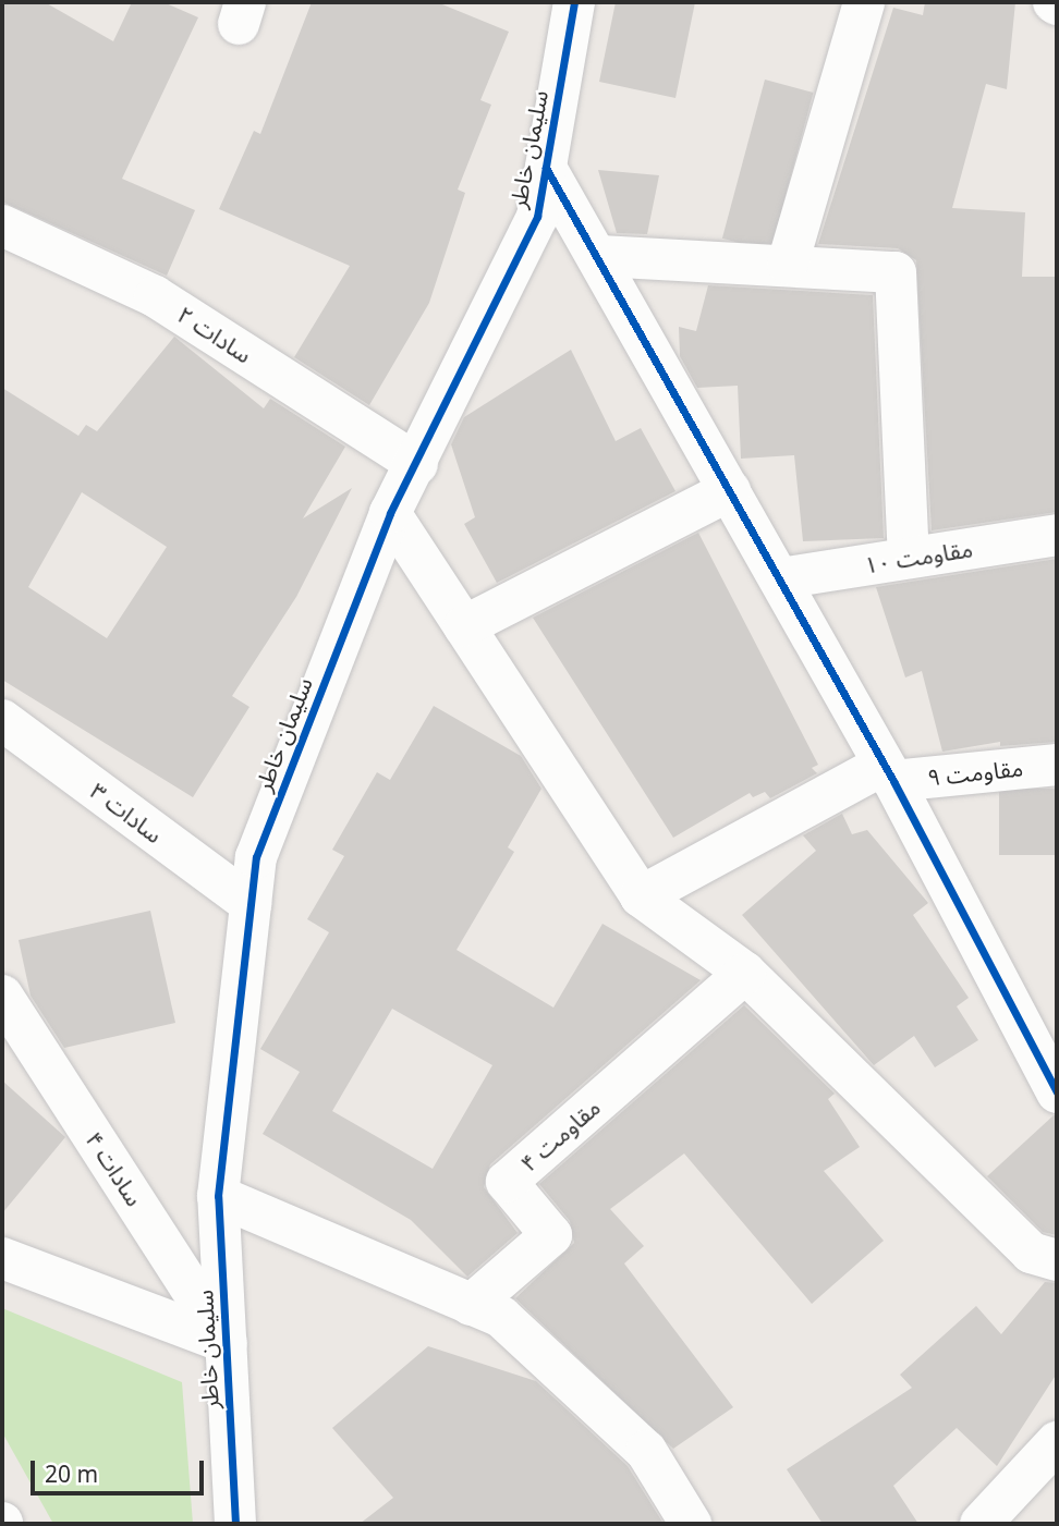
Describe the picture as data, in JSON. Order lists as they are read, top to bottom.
{
  "streets": {
    "street": [
      "سلیمان خاطر",
      "سادات ۲",
      "مقاومت ۱۰",
      "مقاومت ۹",
      "سادات ۳",
      "مقاومت ۴",
      "سادات ۴"
    ]
  },
  "crossings": [
    ["سلیمان خاطر", "سادات ۲"],
    ["سلیمان خاطر", "سادات ۳"],
    ["سلیمان خاطر", "سادات ۴"]
  ],
  "scale_bar": "20 m"
}
